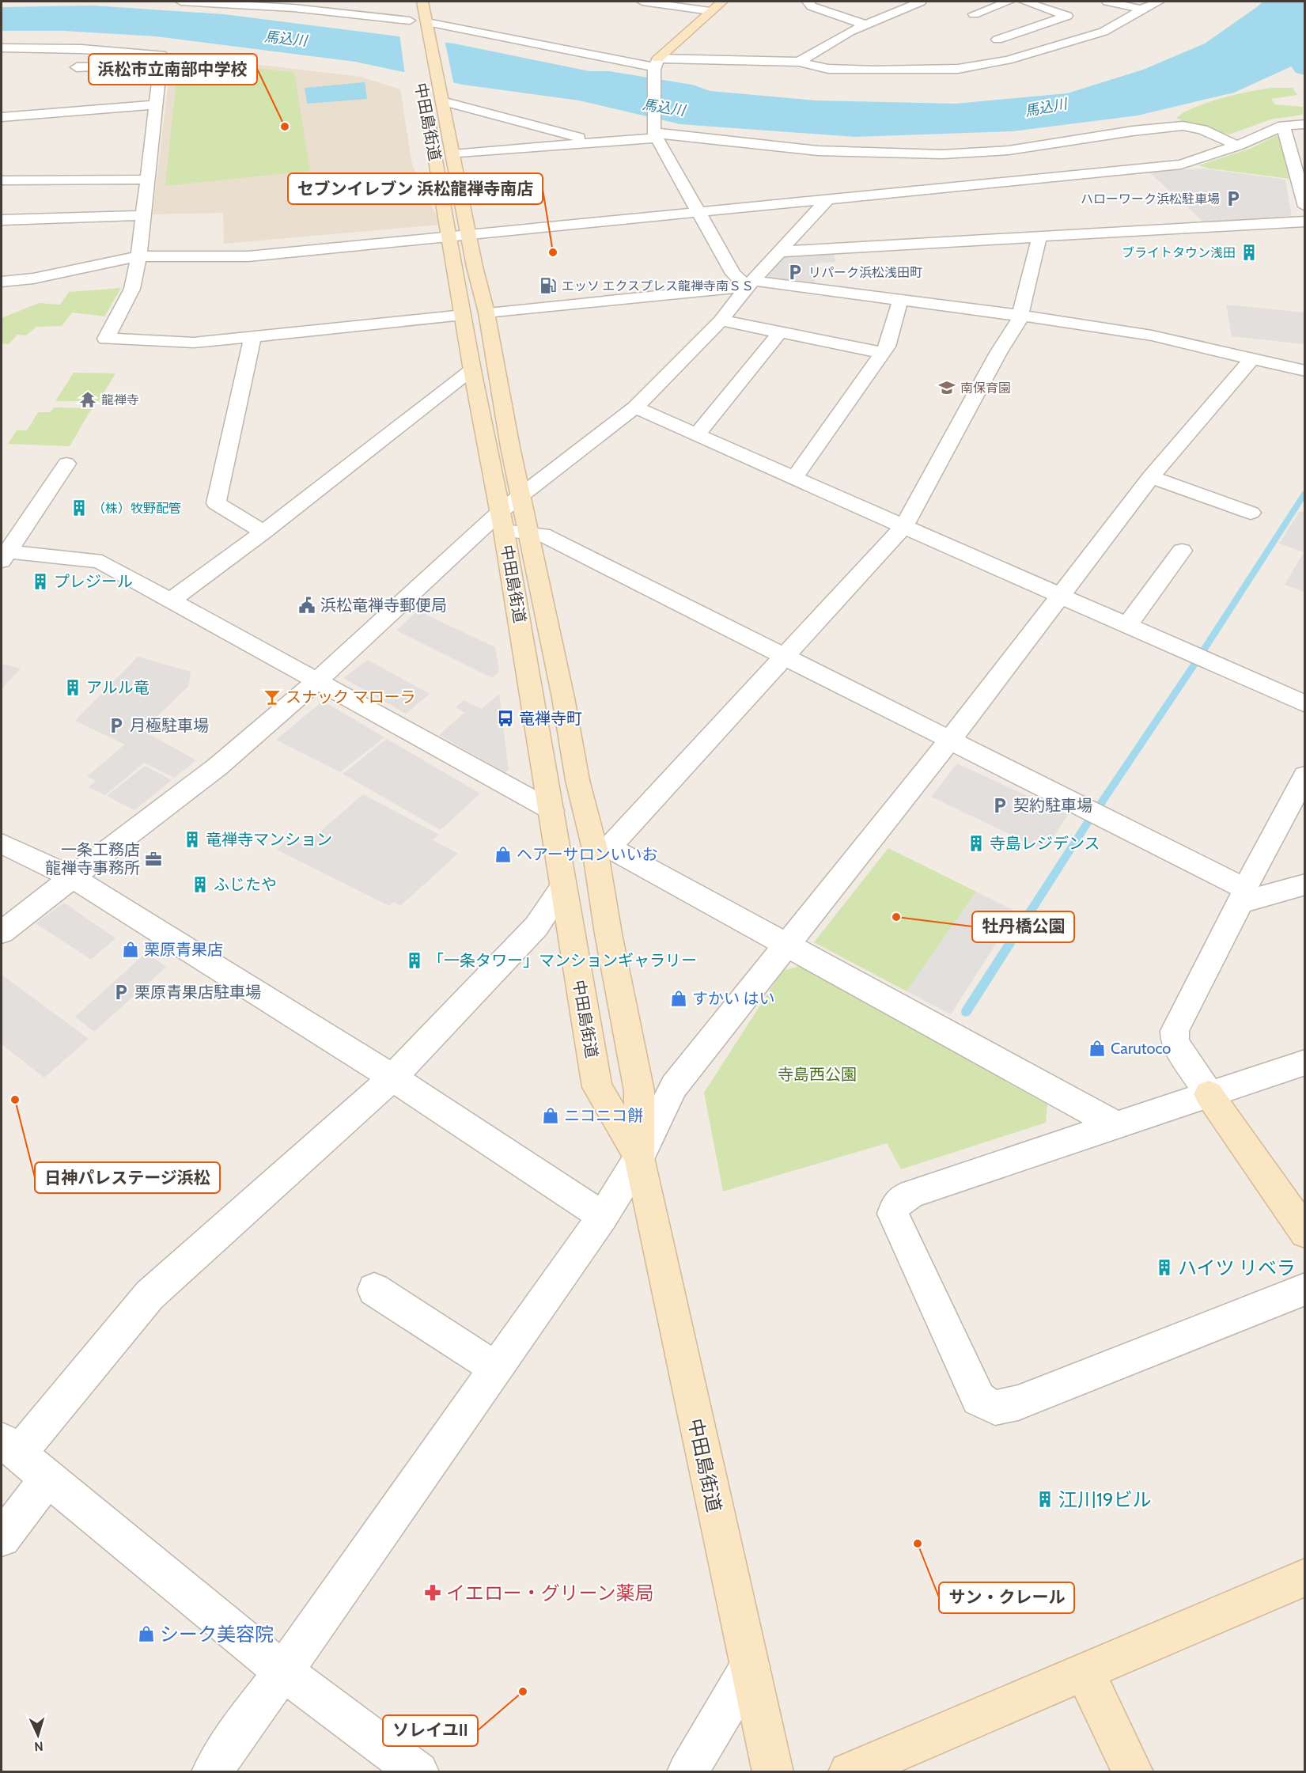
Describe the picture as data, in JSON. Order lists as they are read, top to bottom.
{
  "streets": {
    "street": ["中田島街道"]
  },
  "water": ["馬込川"],
  "parks": ["寺島西公園"],
  "places": {
    "other": [
      "浜松市立南部中学校",
      "セブンイレブン 浜松龍禅寺南店",
      "牡丹橋公園",
      "日神パレステージ浜松",
      "サン・クレール",
      "ソレイユII"
    ],
    "parking": [
      "ハローワーク浜松駐車場",
      "リパーク浜松浅田町",
      "月極駐車場",
      "契約駐車場",
      "栗原青果店駐車場"
    ],
    "building": [
      "ブライトタウン浅田",
      "（株）牧野配管",
      "プレジール",
      "アルル竜",
      "竜禅寺マンション",
      "寺島レジデンス",
      "ふじたや",
      "「一条タワー」マンションギャラリー",
      "ハイツ リベラ",
      "江川19ビル"
    ],
    "fuel station": ["エッソ エクスプレス龍禅寺南ＳＳ"],
    "school or university": ["南保育園"],
    "temple": ["龍禅寺"],
    "public building": ["浜松竜禅寺郵便局"],
    "bar": ["スナック マローラ"],
    "bus stop": ["竜禅寺町"],
    "shop": [
      "ヘアーサロンいいお",
      "栗原青果店",
      "すかい はい",
      "Carutoco",
      "ニコニコ餅",
      "シーク美容院"
    ],
    "office": ["一条工務店 龍禅寺事務所"],
    "pharmacy": ["イエロー・グリーン薬局"]
  },
  "north": "bottom"
}
